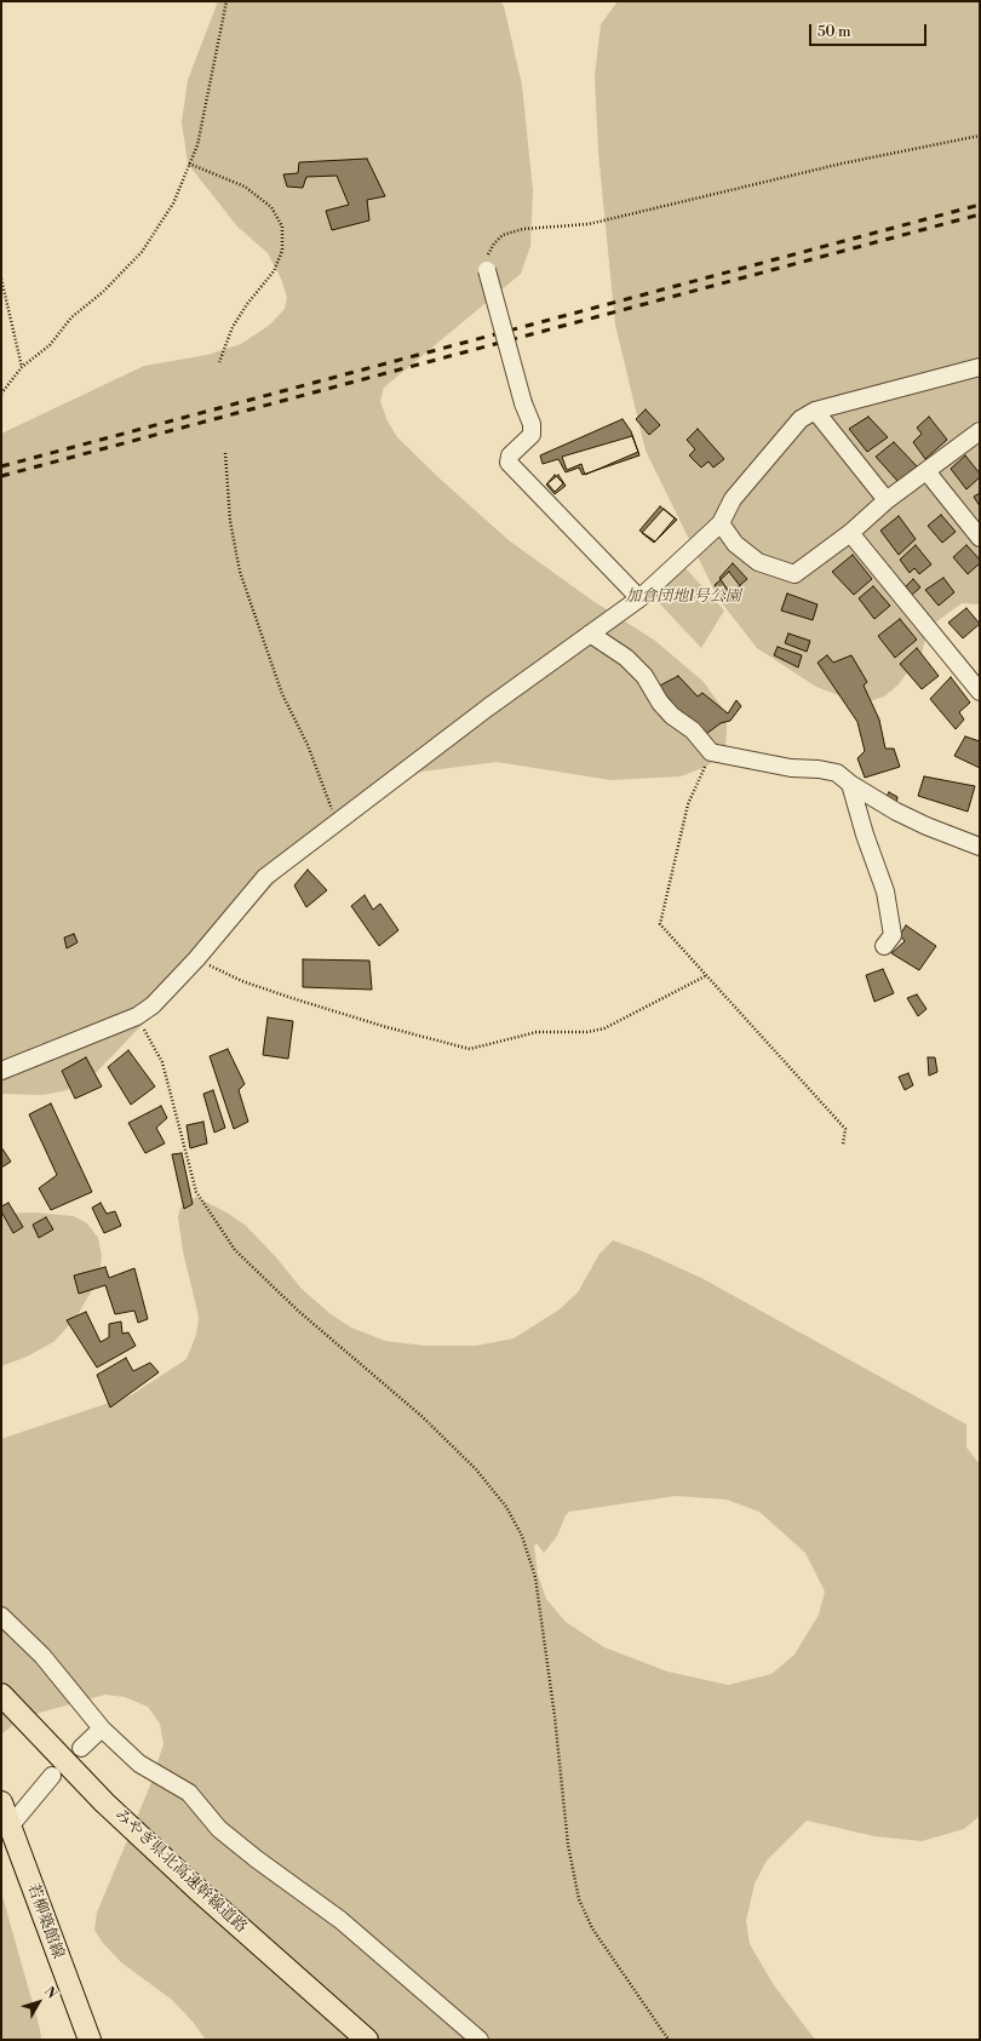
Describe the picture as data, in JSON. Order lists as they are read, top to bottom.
{
  "streets": {
    "main road": ["みやぎ県北高速幹線道路", "若柳築館線"]
  },
  "parks": ["加倉団地1号公園"],
  "scale_bar": "50 m",
  "north": "top right"
}
